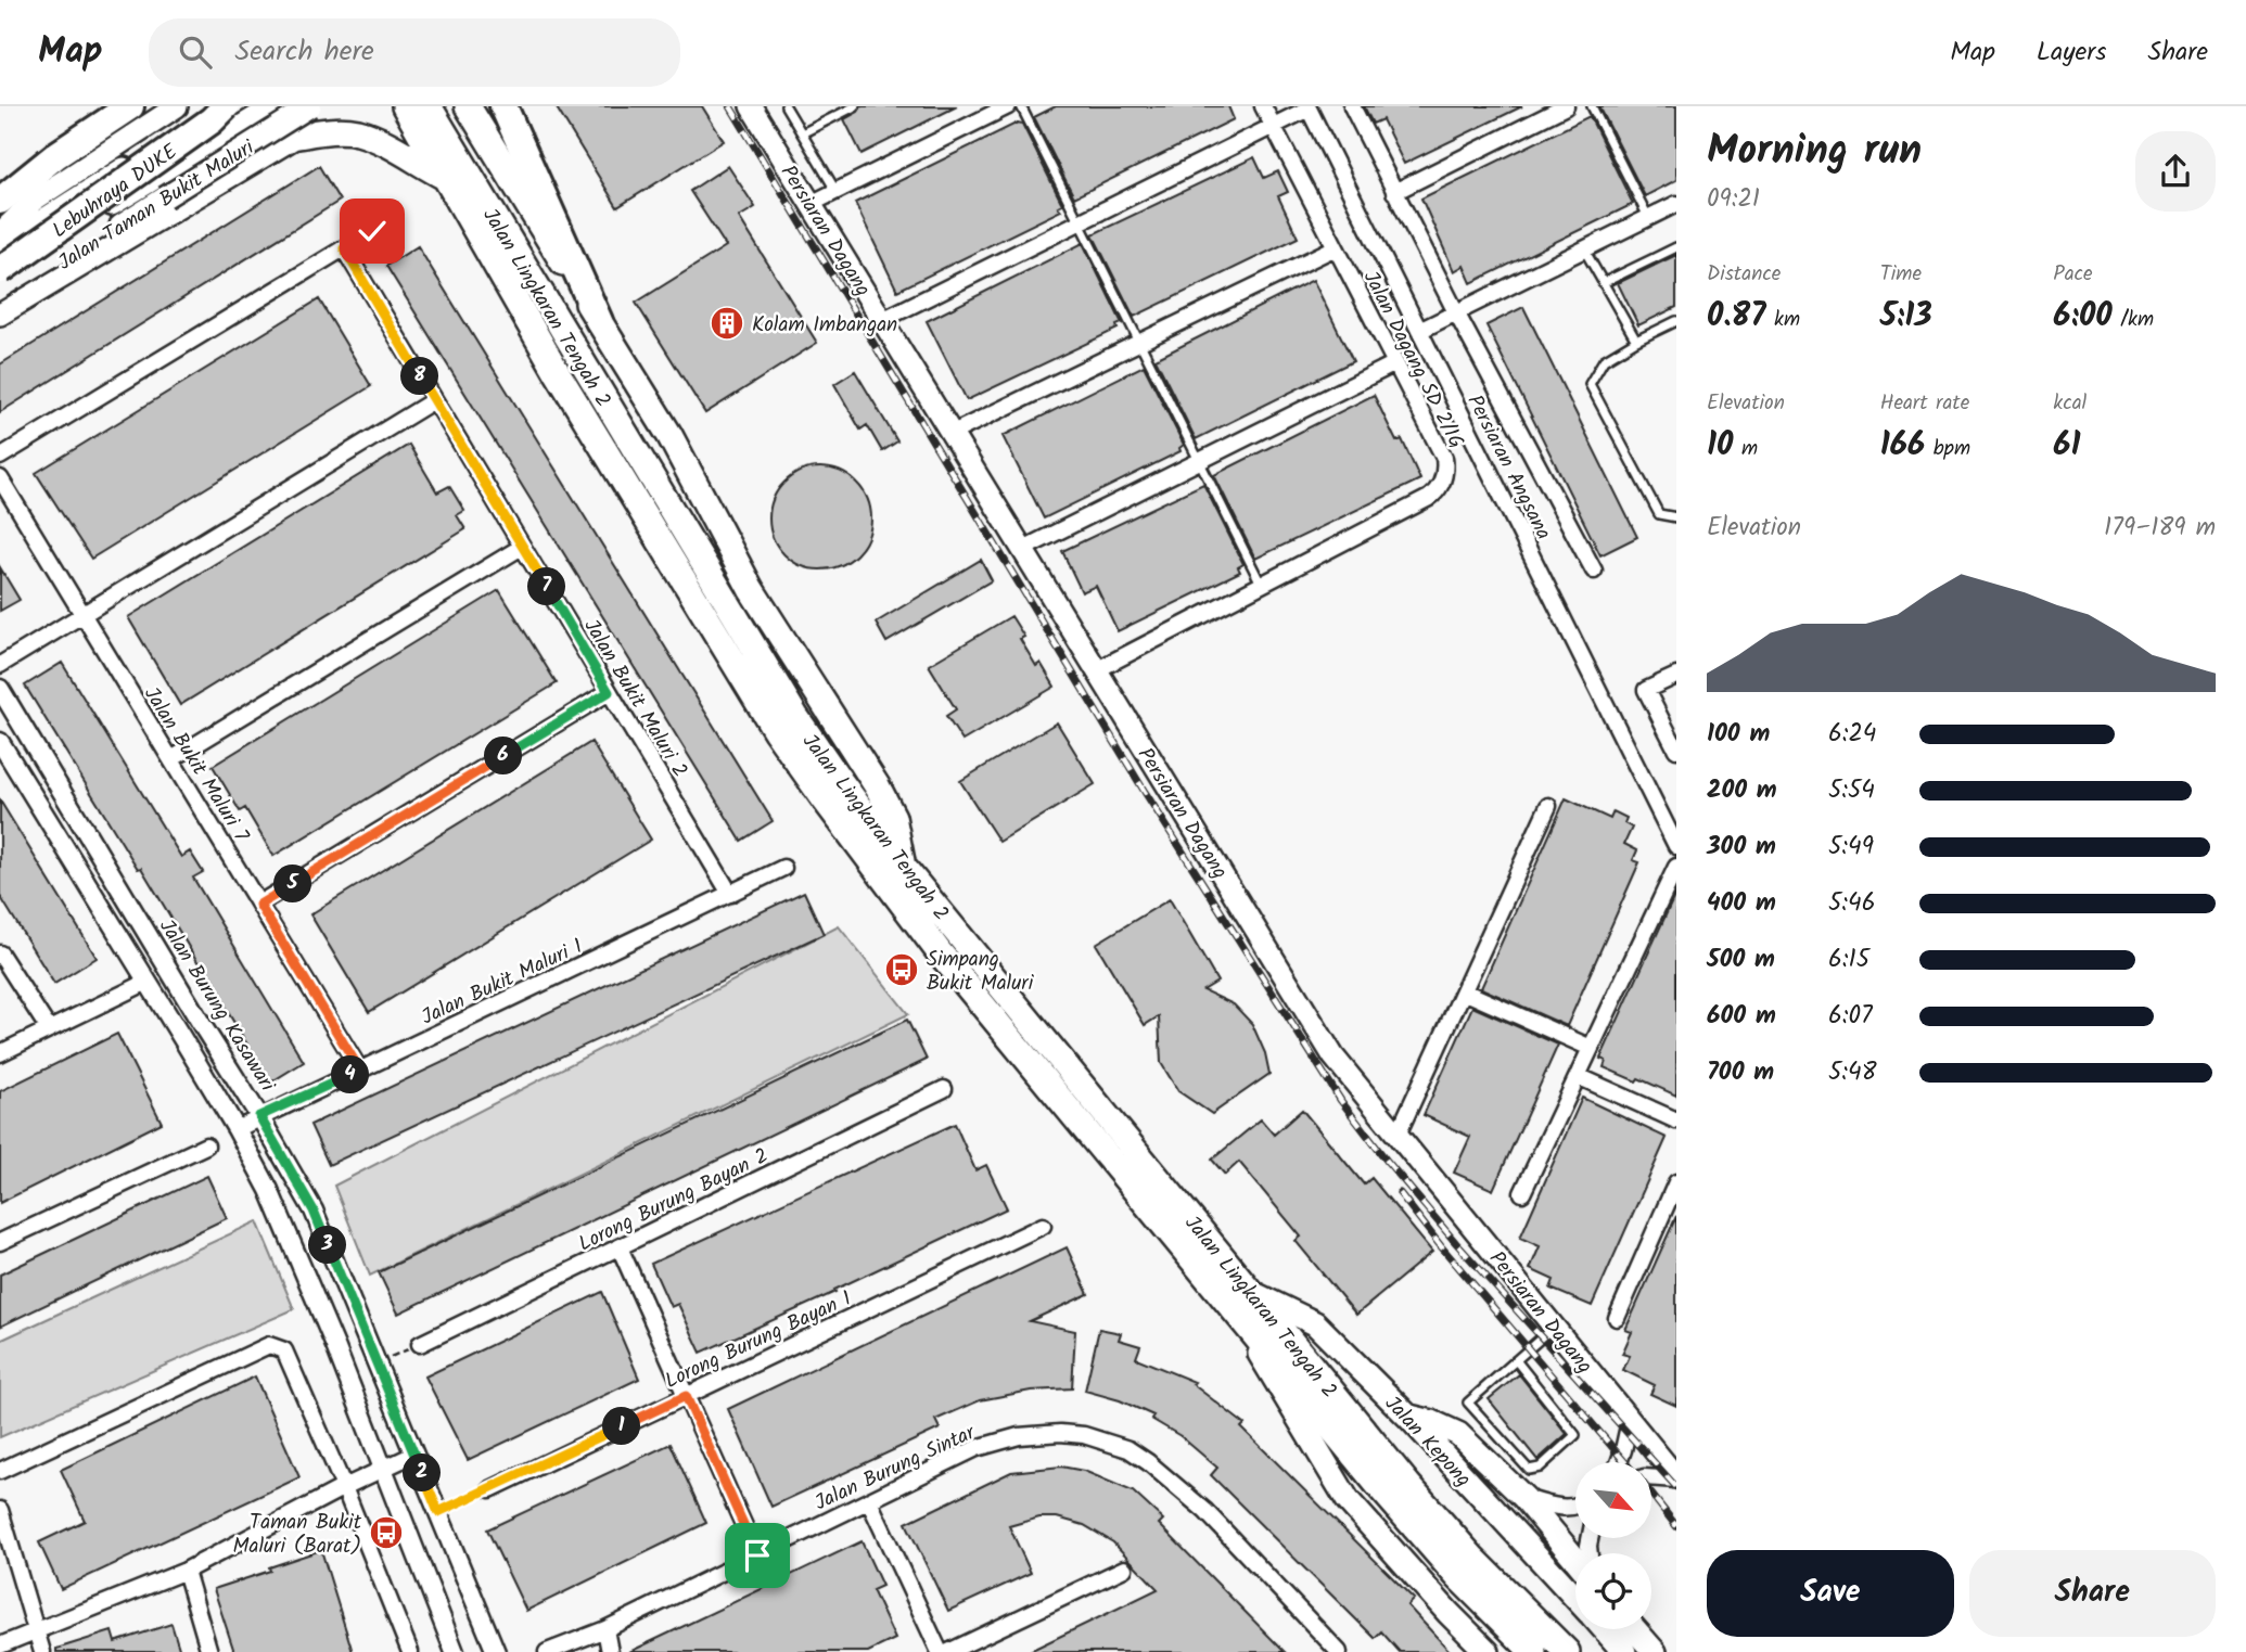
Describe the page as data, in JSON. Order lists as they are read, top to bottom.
{
  "streets": {
    "highway": ["Lebuhraya DUKE", "Jalan Lingkaran Tengah 2"],
    "main road": ["Jalan Taman Bukit Maluri", "Persiaran Dagang", "Jalan Kepong"],
    "street": [
      "Jalan Dagang SD 2/1G",
      "Persiaran Angsana",
      "Jalan Bukit Maluri 2",
      "Jalan Bukit Maluri 7",
      "Jalan Bukit Maluri 1",
      "Jalan Burung Kasawari",
      "Lorong Burung Bayan 2",
      "Lorong Burung Bayan 1",
      "Jalan Burung Sintar"
    ]
  },
  "crossings": [
    ["Lebuhraya DUKE", "Jalan Taman Bukit Maluri"],
    ["Persiaran Dagang", "Jalan Dagang SD 2/1G"],
    ["Jalan Lingkaran Tengah 2", "Jalan Kepong"],
    ["Jalan Bukit Maluri 2", "Jalan Bukit Maluri 1"],
    ["Jalan Bukit Maluri 7", "Jalan Bukit Maluri 1"],
    ["Jalan Bukit Maluri 1", "Jalan Burung Kasawari"]
  ],
  "places": {
    "building": ["Kolam Imbangan"],
    "bus stop": ["Simpang Bukit Maluri", "Taman Bukit Maluri (Barat)"]
  },
  "north": "bottom right",
  "page": {
    "header": "Map",
    "search": "Search here",
    "nav": ["Map", "Layers", "Share"],
    "heading": ["Morning run", "09:21"],
    "stats": [
      ["Distance", "0.87 km"],
      ["Time", "5:13"],
      ["Pace", "6:00 /km"],
      ["Elevation", "10 m"],
      ["Heart rate", "166 bpm"],
      ["kcal", "61"]
    ],
    "pins": [
      "8",
      "7",
      "6",
      "5",
      "4",
      "3",
      "1",
      "2"
    ],
    "chart": ["Elevation", "179–189 m"],
    "list": [
      {
        "name": "100 m",
        "note": "6:24"
      },
      {
        "name": "200 m",
        "note": "5:54"
      },
      {
        "name": "300 m",
        "note": "5:49"
      },
      {
        "name": "400 m",
        "note": "5:46"
      },
      {
        "name": "500 m",
        "note": "6:15"
      },
      {
        "name": "600 m",
        "note": "6:07"
      },
      {
        "name": "700 m",
        "note": "5:48"
      }
    ],
    "buttons": ["Save", "Share"]
  }
}
